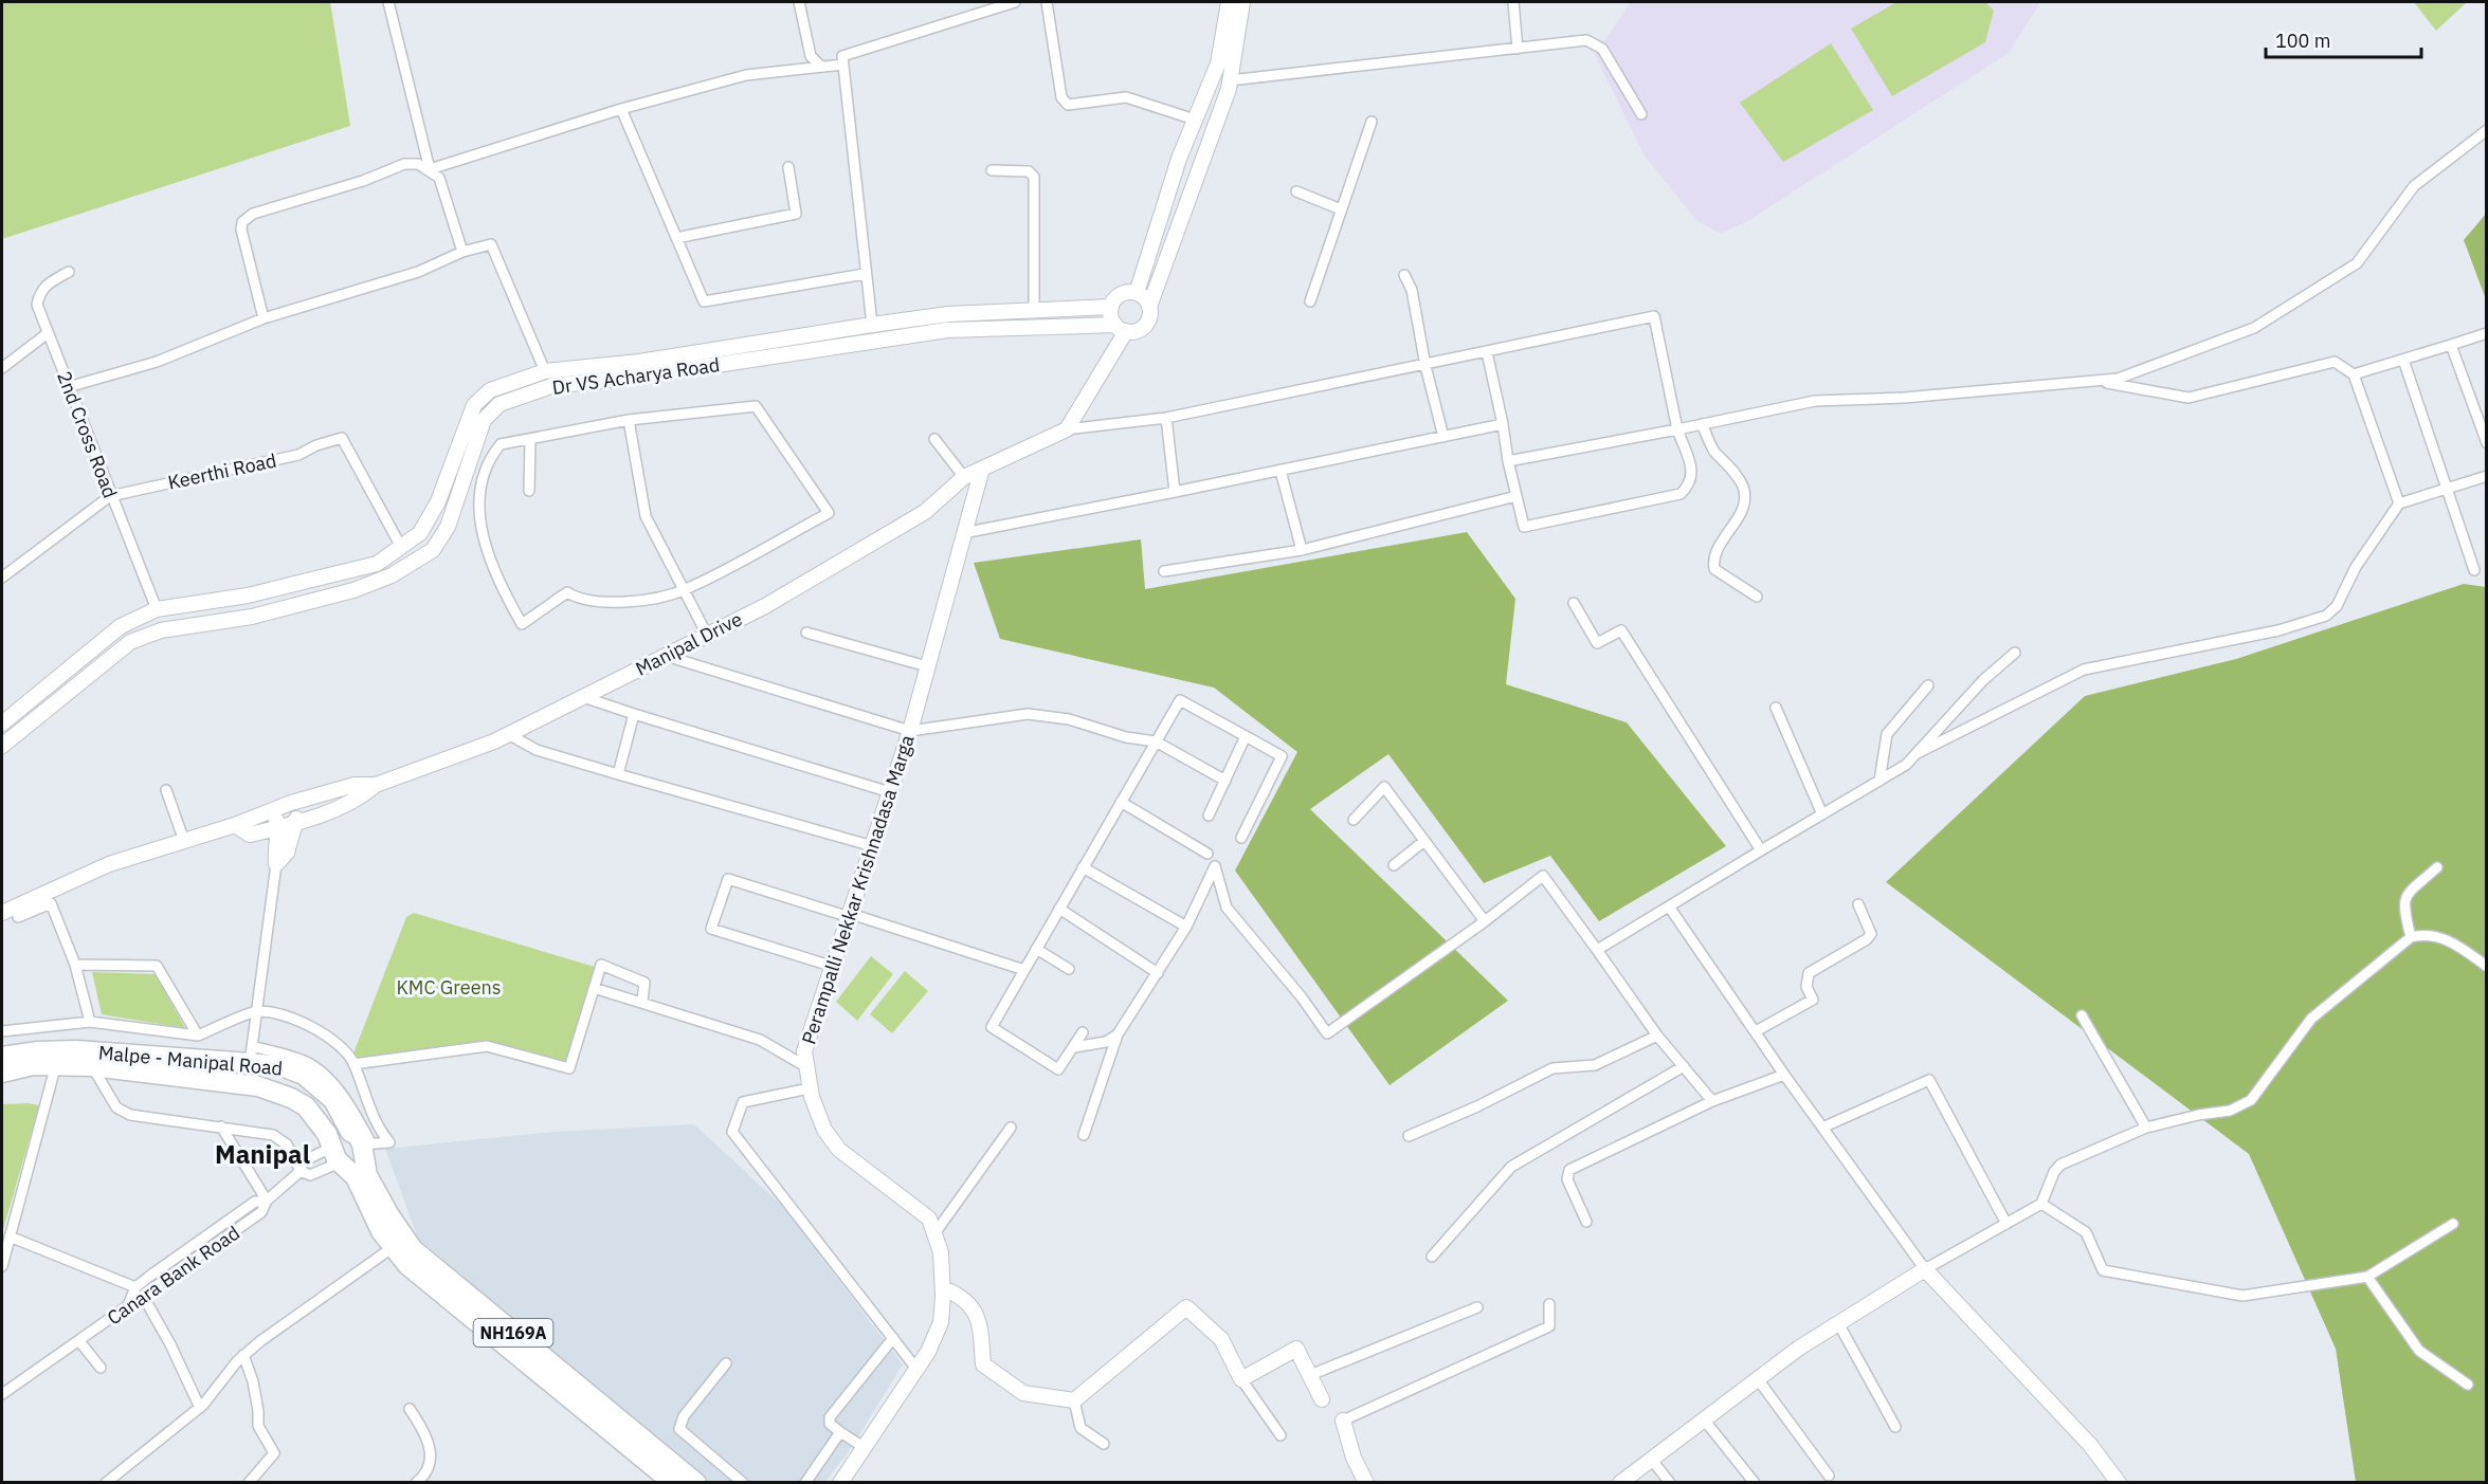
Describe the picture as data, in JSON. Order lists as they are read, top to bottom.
{
  "streets": {
    "highway": ["Malpe - Manipal Road", "NH169A"],
    "street": [
      "Dr VS Acharya Road",
      "2nd Cross Road",
      "Keerthi Road",
      "Manipal Drive",
      "Perampalli Nekkar Krishnadasa Marga",
      "Canara Bank Road"
    ]
  },
  "crossings": [
    ["Dr VS Acharya Road", "2nd Cross Road"],
    ["Dr VS Acharya Road", "Keerthi Road"],
    ["2nd Cross Road", "Keerthi Road"],
    ["Manipal Drive", "Perampalli Nekkar Krishnadasa Marga"],
    ["Malpe - Manipal Road", "Canara Bank Road"],
    ["Malpe - Manipal Road", "NH169A"],
    ["Canara Bank Road", "NH169A"]
  ],
  "districts": ["Manipal"],
  "parks": ["KMC Greens"],
  "scale_bar": "100 m"
}
